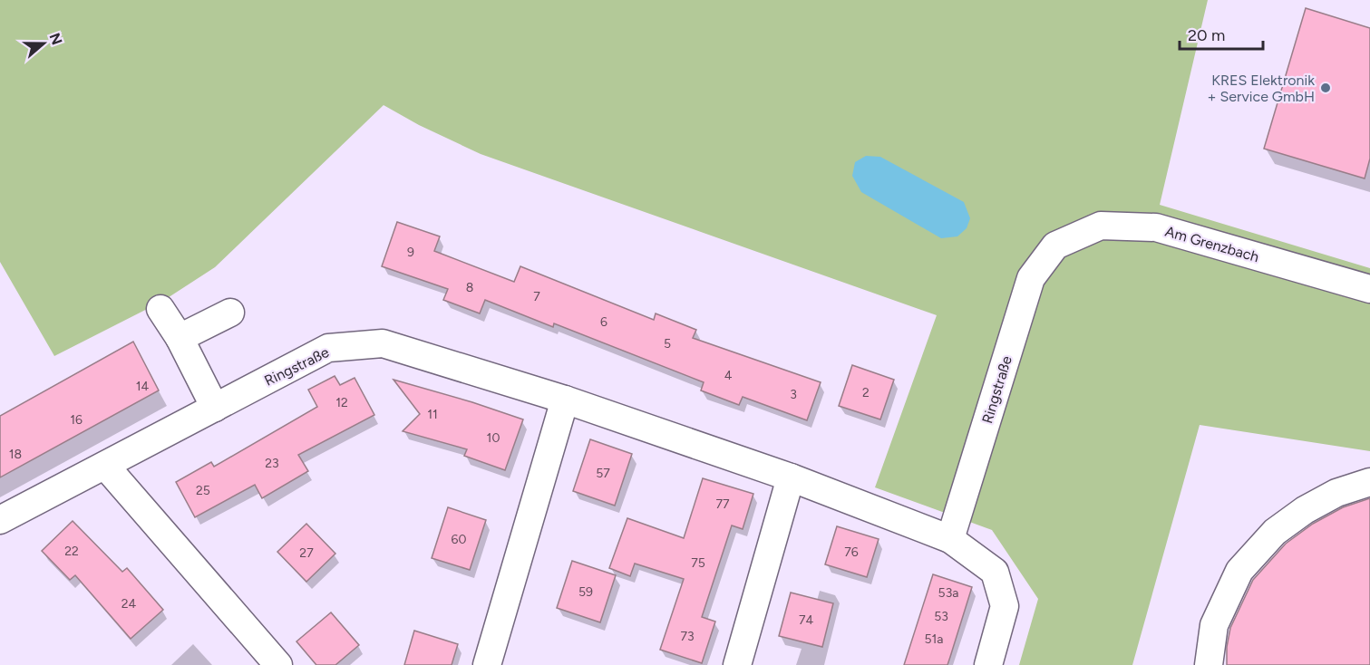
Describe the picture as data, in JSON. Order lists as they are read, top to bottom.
{
  "streets": {
    "street": ["Am Grenzbach", "Ringstraße"]
  },
  "crossings": [
    ["Am Grenzbach", "Ringstraße"]
  ],
  "places": ["KRES Elektronik + Service GmbH"],
  "house_numbers": [
    "9",
    "8",
    "7",
    "6",
    "5",
    "4",
    "14",
    "2",
    "3",
    "12",
    "11",
    "16",
    "10",
    "18",
    "23",
    "57",
    "25",
    "77",
    "60",
    "22",
    "76",
    "27",
    "75",
    "59",
    "53a",
    "24",
    "53",
    "74",
    "73",
    "51a"
  ],
  "scale_bar": "20 m",
  "north": "right"
}
